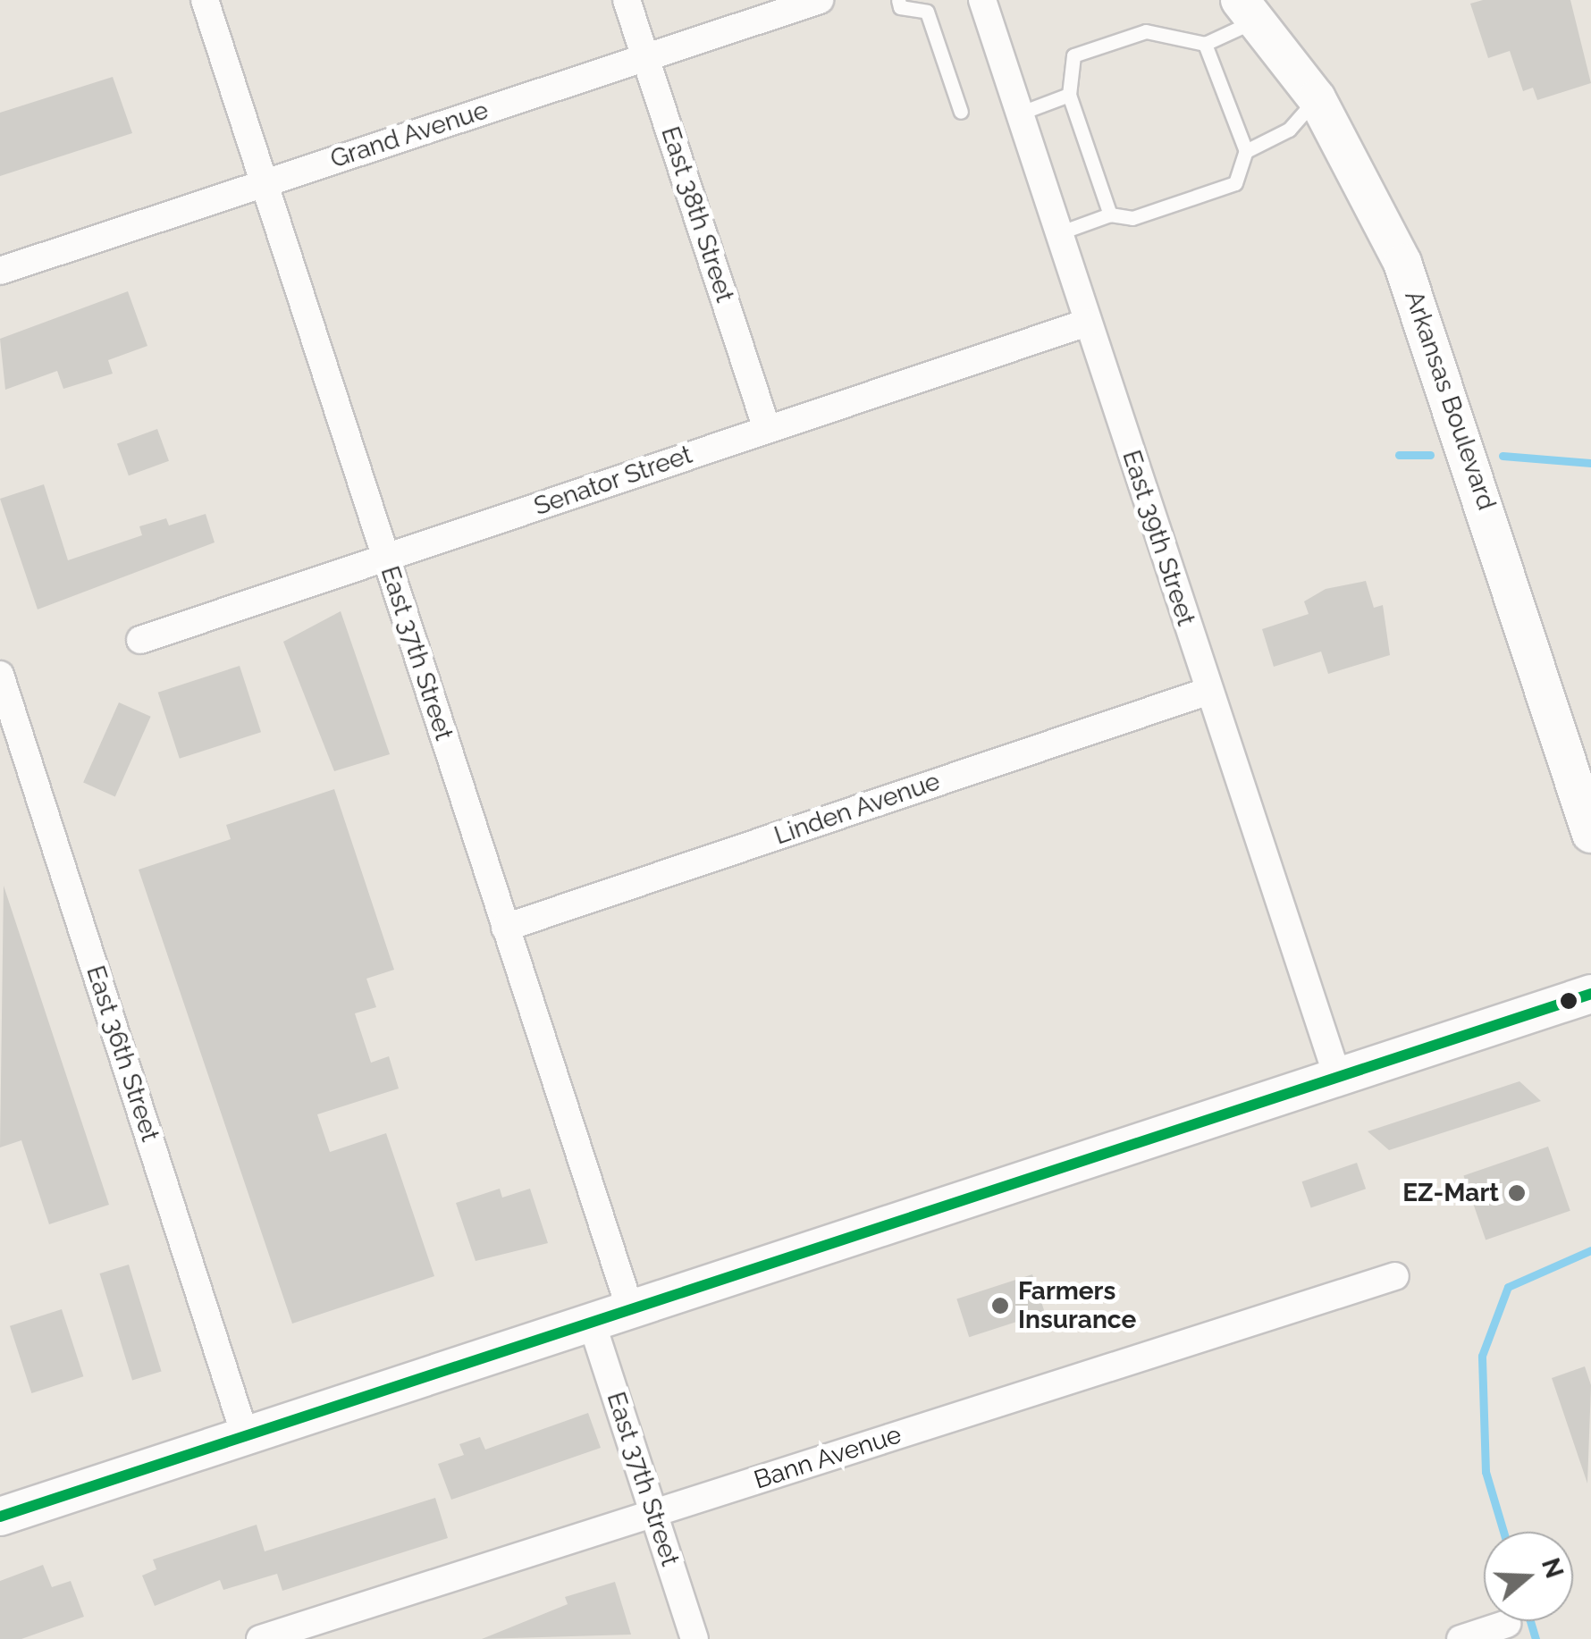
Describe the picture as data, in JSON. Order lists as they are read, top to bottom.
{
  "streets": {
    "main road": ["Arkansas Boulevard"],
    "street": [
      "Grand Avenue",
      "East 38th Street",
      "Senator Street",
      "East 39th Street",
      "East 37th Street",
      "Linden Avenue",
      "East 36th Street",
      "Bann Avenue"
    ]
  },
  "crossings": [
    ["Grand Avenue", "East 38th Street"],
    ["Grand Avenue", "East 37th Street"],
    ["East 38th Street", "Senator Street"],
    ["Senator Street", "East 39th Street"],
    ["Senator Street", "East 37th Street"],
    ["East 39th Street", "Linden Avenue"],
    ["East 37th Street", "Linden Avenue"],
    ["East 37th Street", "Bann Avenue"]
  ],
  "places": ["EZ-Mart", "Farmers Insurance"],
  "north": "right"
}
